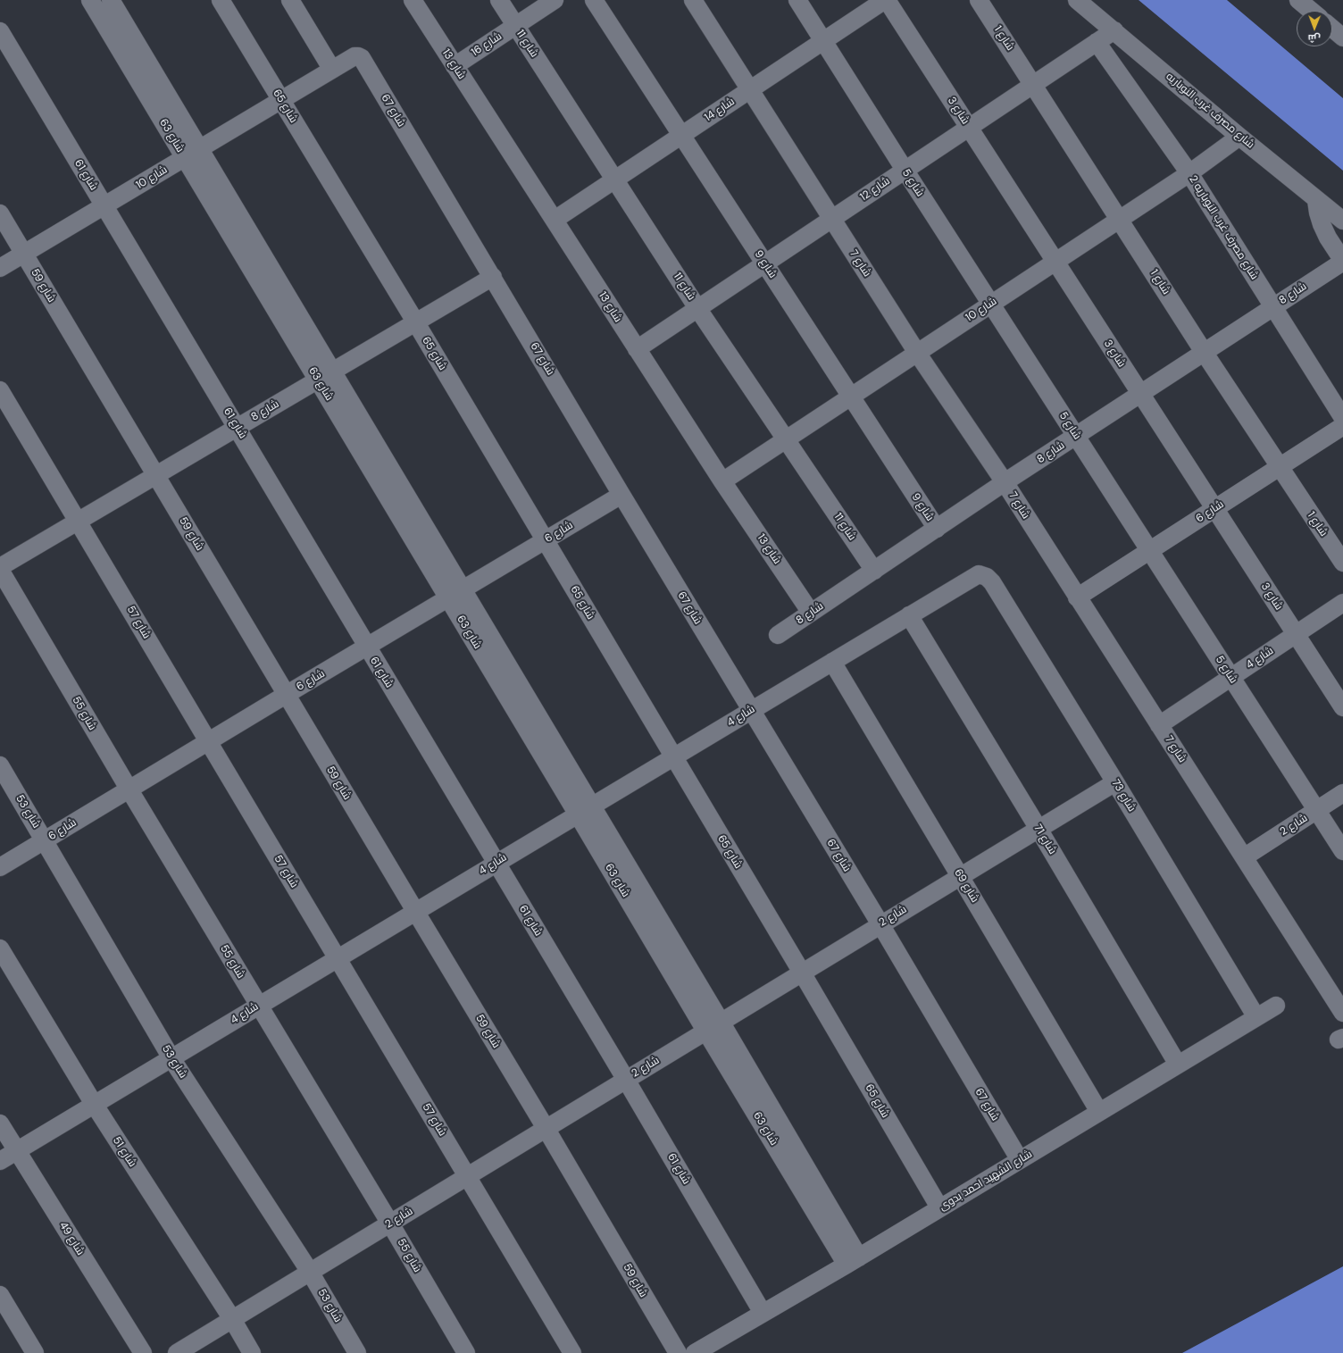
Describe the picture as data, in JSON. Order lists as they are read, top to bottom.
{
  "streets": {
    "street": [
      "شارع 1",
      "شارع 11",
      "شارع 16",
      "شارع 13",
      "شارع 65",
      "شارع 14",
      "شارع 67",
      "شارع 3",
      "شارع مصرف غرب النوباريه",
      "شارع 63",
      "شارع 61",
      "شارع 10",
      "شارع 5",
      "شارع 12",
      "شارع مصرف غرب النوباريه 2",
      "شارع 7",
      "شارع 9",
      "شارع 59",
      "شارع 8",
      "شارع 6",
      "شارع 57",
      "شارع 4",
      "شارع 55",
      "شارع 73",
      "شارع 53",
      "شارع 2",
      "شارع 71",
      "شارع 69",
      "شارع 51",
      "شارع الشهيد احمد بدوى",
      "شارع 49"
    ]
  },
  "crossings": [
    ["شارع 1", "شارع 10"],
    ["شارع 1", "شارع 12"],
    ["شارع 1", "شارع 8"],
    ["شارع 1", "شارع 6"],
    ["شارع 11", "شارع 16"],
    ["شارع 11", "شارع 14"],
    ["شارع 11", "شارع 10"],
    ["شارع 11", "شارع 12"],
    ["شارع 11", "شارع 8"],
    ["شارع 16", "شارع 13"],
    ["شارع 13", "شارع 14"],
    ["شارع 13", "شارع 10"],
    ["شارع 13", "شارع 12"],
    ["شارع 13", "شارع 8"],
    ["شارع 65", "شارع 10"],
    ["شارع 65", "شارع 8"],
    ["شارع 65", "شارع 6"],
    ["شارع 65", "شارع 4"],
    ["شارع 65", "شارع 2"],
    ["شارع 65", "شارع الشهيد احمد بدوى"],
    ["شارع 14", "شارع 3"],
    ["شارع 14", "شارع 5"],
    ["شارع 14", "شارع 7"],
    ["شارع 14", "شارع 9"],
    ["شارع 67", "شارع 10"],
    ["شارع 67", "شارع 8"],
    ["شارع 67", "شارع 6"],
    ["شارع 67", "شارع 4"],
    ["شارع 67", "شارع 2"],
    ["شارع 67", "شارع الشهيد احمد بدوى"],
    ["شارع 3", "شارع 10"],
    ["شارع 3", "شارع 12"],
    ["شارع 3", "شارع 8"],
    ["شارع 3", "شارع 6"],
    ["شارع 3", "شارع 4"],
    ["شارع مصرف غرب النوباريه", "شارع 10"],
    ["شارع مصرف غرب النوباريه", "شارع 12"],
    ["شارع 63", "شارع 10"],
    ["شارع 63", "شارع 8"],
    ["شارع 63", "شارع 6"],
    ["شارع 63", "شارع 4"],
    ["شارع 63", "شارع 2"],
    ["شارع 63", "شارع الشهيد احمد بدوى"],
    ["شارع 61", "شارع 10"],
    ["شارع 61", "شارع 8"],
    ["شارع 61", "شارع 6"],
    ["شارع 61", "شارع 4"],
    ["شارع 61", "شارع 2"],
    ["شارع 61", "شارع الشهيد احمد بدوى"],
    ["شارع 10", "شارع 5"],
    ["شارع 10", "شارع مصرف غرب النوباريه 2"],
    ["شارع 10", "شارع 7"],
    ["شارع 10", "شارع 9"],
    ["شارع 10", "شارع 59"],
    ["شارع 5", "شارع 12"],
    ["شارع 5", "شارع 8"],
    ["شارع 5", "شارع 6"],
    ["شارع 5", "شارع 4"],
    ["شارع 5", "شارع 2"],
    ["شارع 12", "شارع مصرف غرب النوباريه 2"],
    ["شارع 12", "شارع 7"],
    ["شارع 12", "شارع 9"],
    ["شارع مصرف غرب النوباريه 2", "شارع 8"],
    ["شارع 7", "شارع 8"],
    ["شارع 7", "شارع 6"],
    ["شارع 7", "شارع 4"],
    ["شارع 7", "شارع 2"],
    ["شارع 9", "شارع 8"],
    ["شارع 59", "شارع 8"],
    ["شارع 59", "شارع 6"],
    ["شارع 59", "شارع 4"],
    ["شارع 59", "شارع 2"],
    ["شارع 8", "شارع 57"],
    ["شارع 6", "شارع 57"],
    ["شارع 6", "شارع 55"],
    ["شارع 6", "شارع 53"],
    ["شارع 57", "شارع 4"],
    ["شارع 57", "شارع 2"],
    ["شارع 4", "شارع 55"],
    ["شارع 4", "شارع 73"],
    ["شارع 4", "شارع 53"],
    ["شارع 4", "شارع 71"],
    ["شارع 4", "شارع 69"],
    ["شارع 4", "شارع 51"],
    ["شارع 4", "شارع 49"],
    ["شارع 55", "شارع 2"],
    ["شارع 73", "شارع 2"],
    ["شارع 73", "شارع الشهيد احمد بدوى"],
    ["شارع 53", "شارع 2"],
    ["شارع 2", "شارع 71"],
    ["شارع 2", "شارع 69"],
    ["شارع 2", "شارع 51"],
    ["شارع 71", "شارع الشهيد احمد بدوى"],
    ["شارع 69", "شارع الشهيد احمد بدوى"]
  ],
  "north": "bottom"
}
